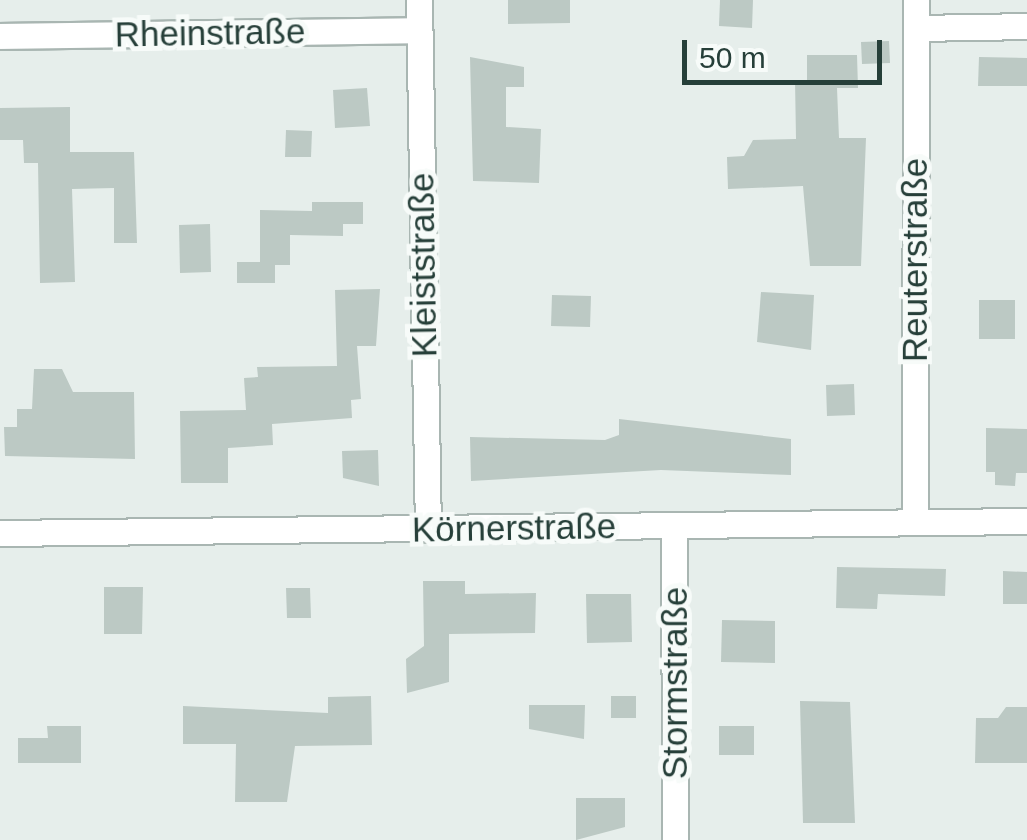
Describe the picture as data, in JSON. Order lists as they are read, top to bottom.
{
  "streets": {
    "street": [
      "Rheinstraße",
      "Reuterstraße",
      "Kleiststraße",
      "Körnerstraße",
      "Stormstraße"
    ]
  },
  "crossings": [
    ["Rheinstraße", "Kleiststraße"],
    ["Reuterstraße", "Körnerstraße"],
    ["Kleiststraße", "Körnerstraße"],
    ["Körnerstraße", "Stormstraße"]
  ],
  "scale_bar": "50 m"
}
